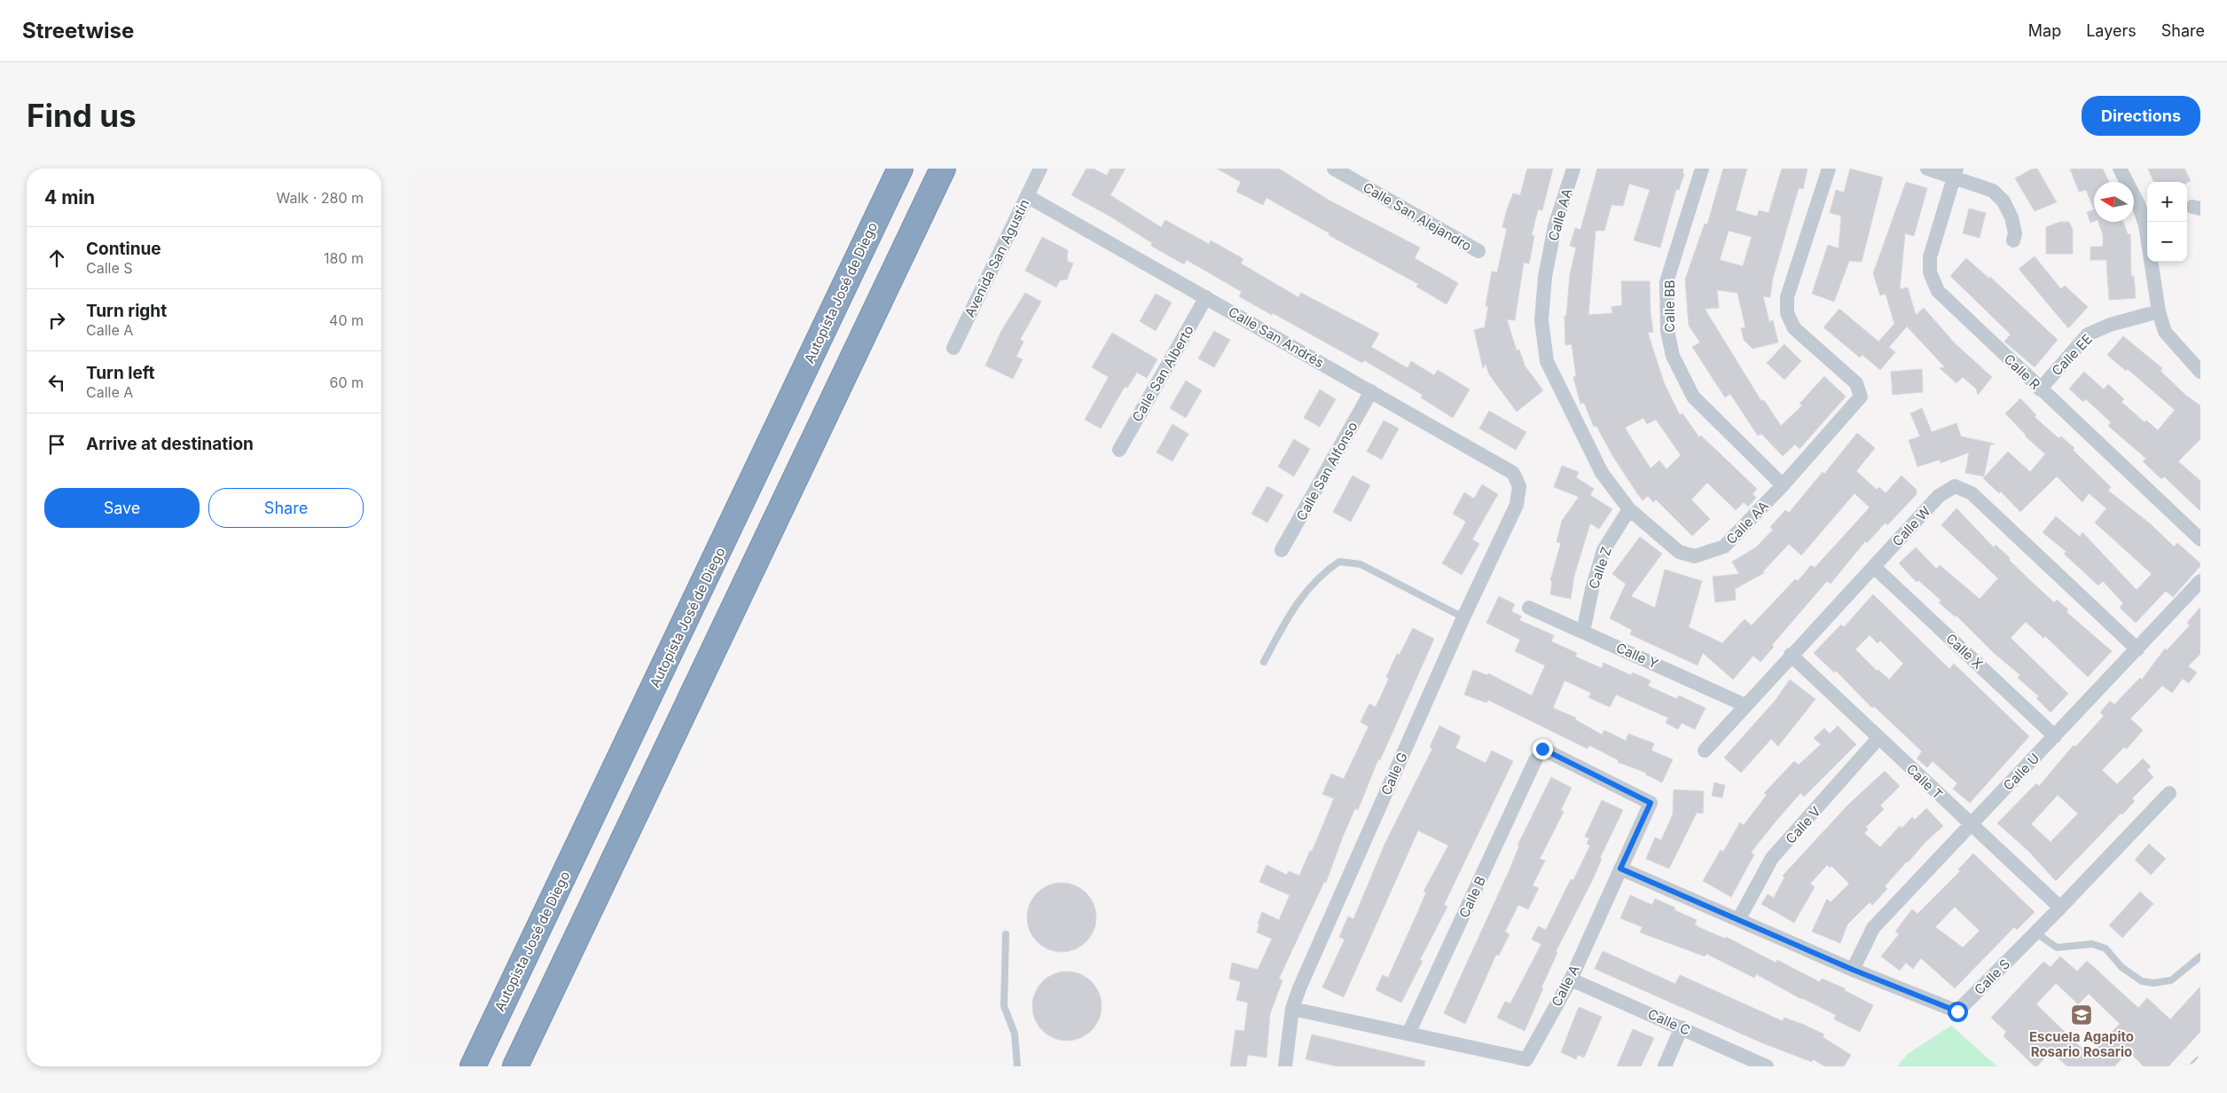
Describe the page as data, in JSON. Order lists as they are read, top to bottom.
{
  "streets": {
    "highway": ["Autopista José de Diego"],
    "street": [
      "Calle AA",
      "Calle San Alejandro",
      "Avenida San Agustín",
      "Calle BB",
      "Calle San Andrés",
      "Calle EE",
      "Calle R",
      "Calle San Alberto",
      "Calle San Alfonso",
      "Calle W",
      "Calle Z",
      "Calle X",
      "Calle Y",
      "Calle U",
      "Calle G",
      "Calle T",
      "Calle V",
      "Calle B",
      "Calle S",
      "Calle A",
      "Calle C"
    ]
  },
  "crossings": [
    ["Calle AA", "Calle BB"],
    ["Calle AA", "Calle Z"],
    ["Avenida San Agustín", "Calle San Andrés"],
    ["Calle San Andrés", "Calle San Alberto"],
    ["Calle San Andrés", "Calle San Alfonso"],
    ["Calle San Andrés", "Calle G"],
    ["Calle EE", "Calle R"],
    ["Calle W", "Calle X"],
    ["Calle W", "Calle Y"],
    ["Calle W", "Calle U"],
    ["Calle W", "Calle T"],
    ["Calle Z", "Calle Y"],
    ["Calle X", "Calle U"],
    ["Calle U", "Calle T"],
    ["Calle U", "Calle S"],
    ["Calle G", "Calle A"],
    ["Calle T", "Calle V"],
    ["Calle T", "Calle S"],
    ["Calle V", "Calle S"],
    ["Calle B", "Calle A"],
    ["Calle S", "Calle A"],
    ["Calle A", "Calle C"]
  ],
  "places": {
    "school or university": ["Escuela Agapito Rosario Rosario"]
  },
  "north": "left",
  "page": {
    "header": "Streetwise",
    "nav": ["Map", "Layers", "Share"],
    "buttons": [
      "Directions",
      ["Save", "Share"]
    ],
    "title": "Find us",
    "heading": ["4 min", "Walk · 280 m"],
    "map_buttons": ["+", "−"],
    "list": [
      ["Continue", "Calle S", "180 m"],
      ["Turn right", "Calle A", "40 m"],
      ["Turn left", "Calle A", "60 m"],
      "Arrive at destination"
    ]
  }
}
